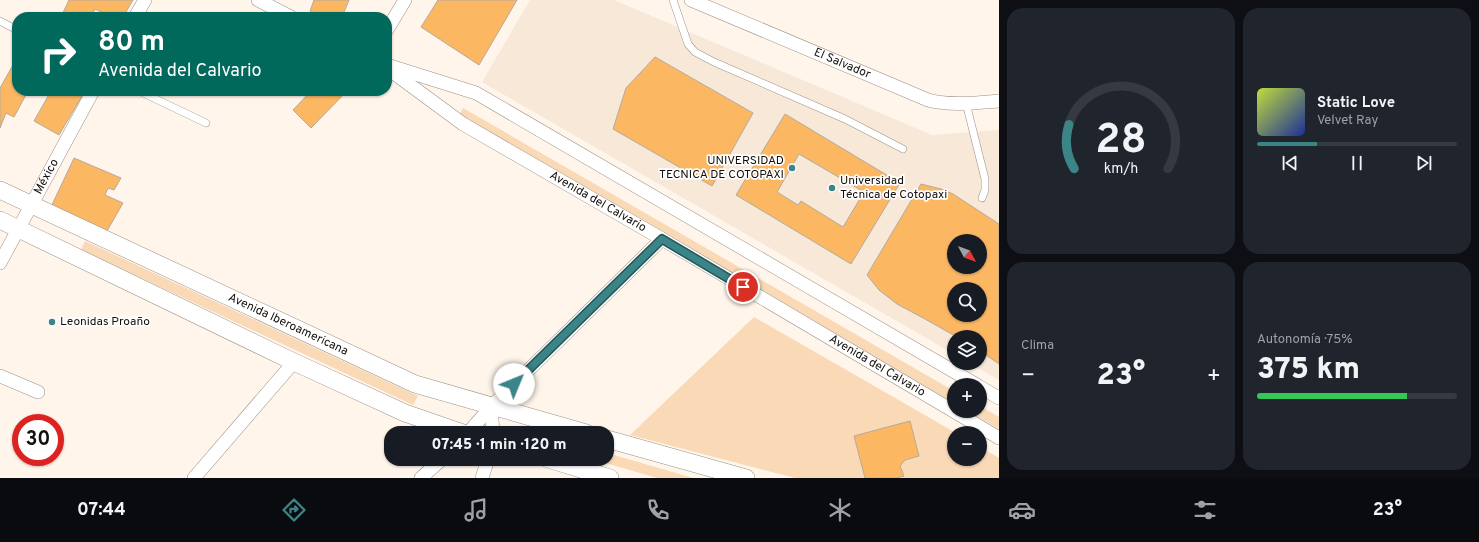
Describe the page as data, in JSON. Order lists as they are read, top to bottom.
{
  "streets": {
    "street": [
      "El Salvador",
      "México",
      "Avenida del Calvario",
      "Avenida Iberoamericana"
    ]
  },
  "crossings": [
    ["México", "Avenida Iberoamericana"]
  ],
  "places": ["UNIVERSIDAD TECNICA DE COTOPAXI", "Universidad Técnica de Cotopaxi", "Leonidas Proaño"],
  "north": "bottom right",
  "page": {
    "turn": ["80 m", "Avenida del Calvario"],
    "song": ["Static Love", "Velvet Ray"],
    "map_buttons": ["+", "−"],
    "tile": [
      "Clima",
      ["Autonomía · 75%", "375 km"]
    ],
    "heat": ["−", "23°", "+"],
    "limit": "30",
    "trip": "07:45 · 1 min · 120 m",
    "tabs": ["07:44", "23°"],
    "gauge": ["28", "km/h"]
  }
}
